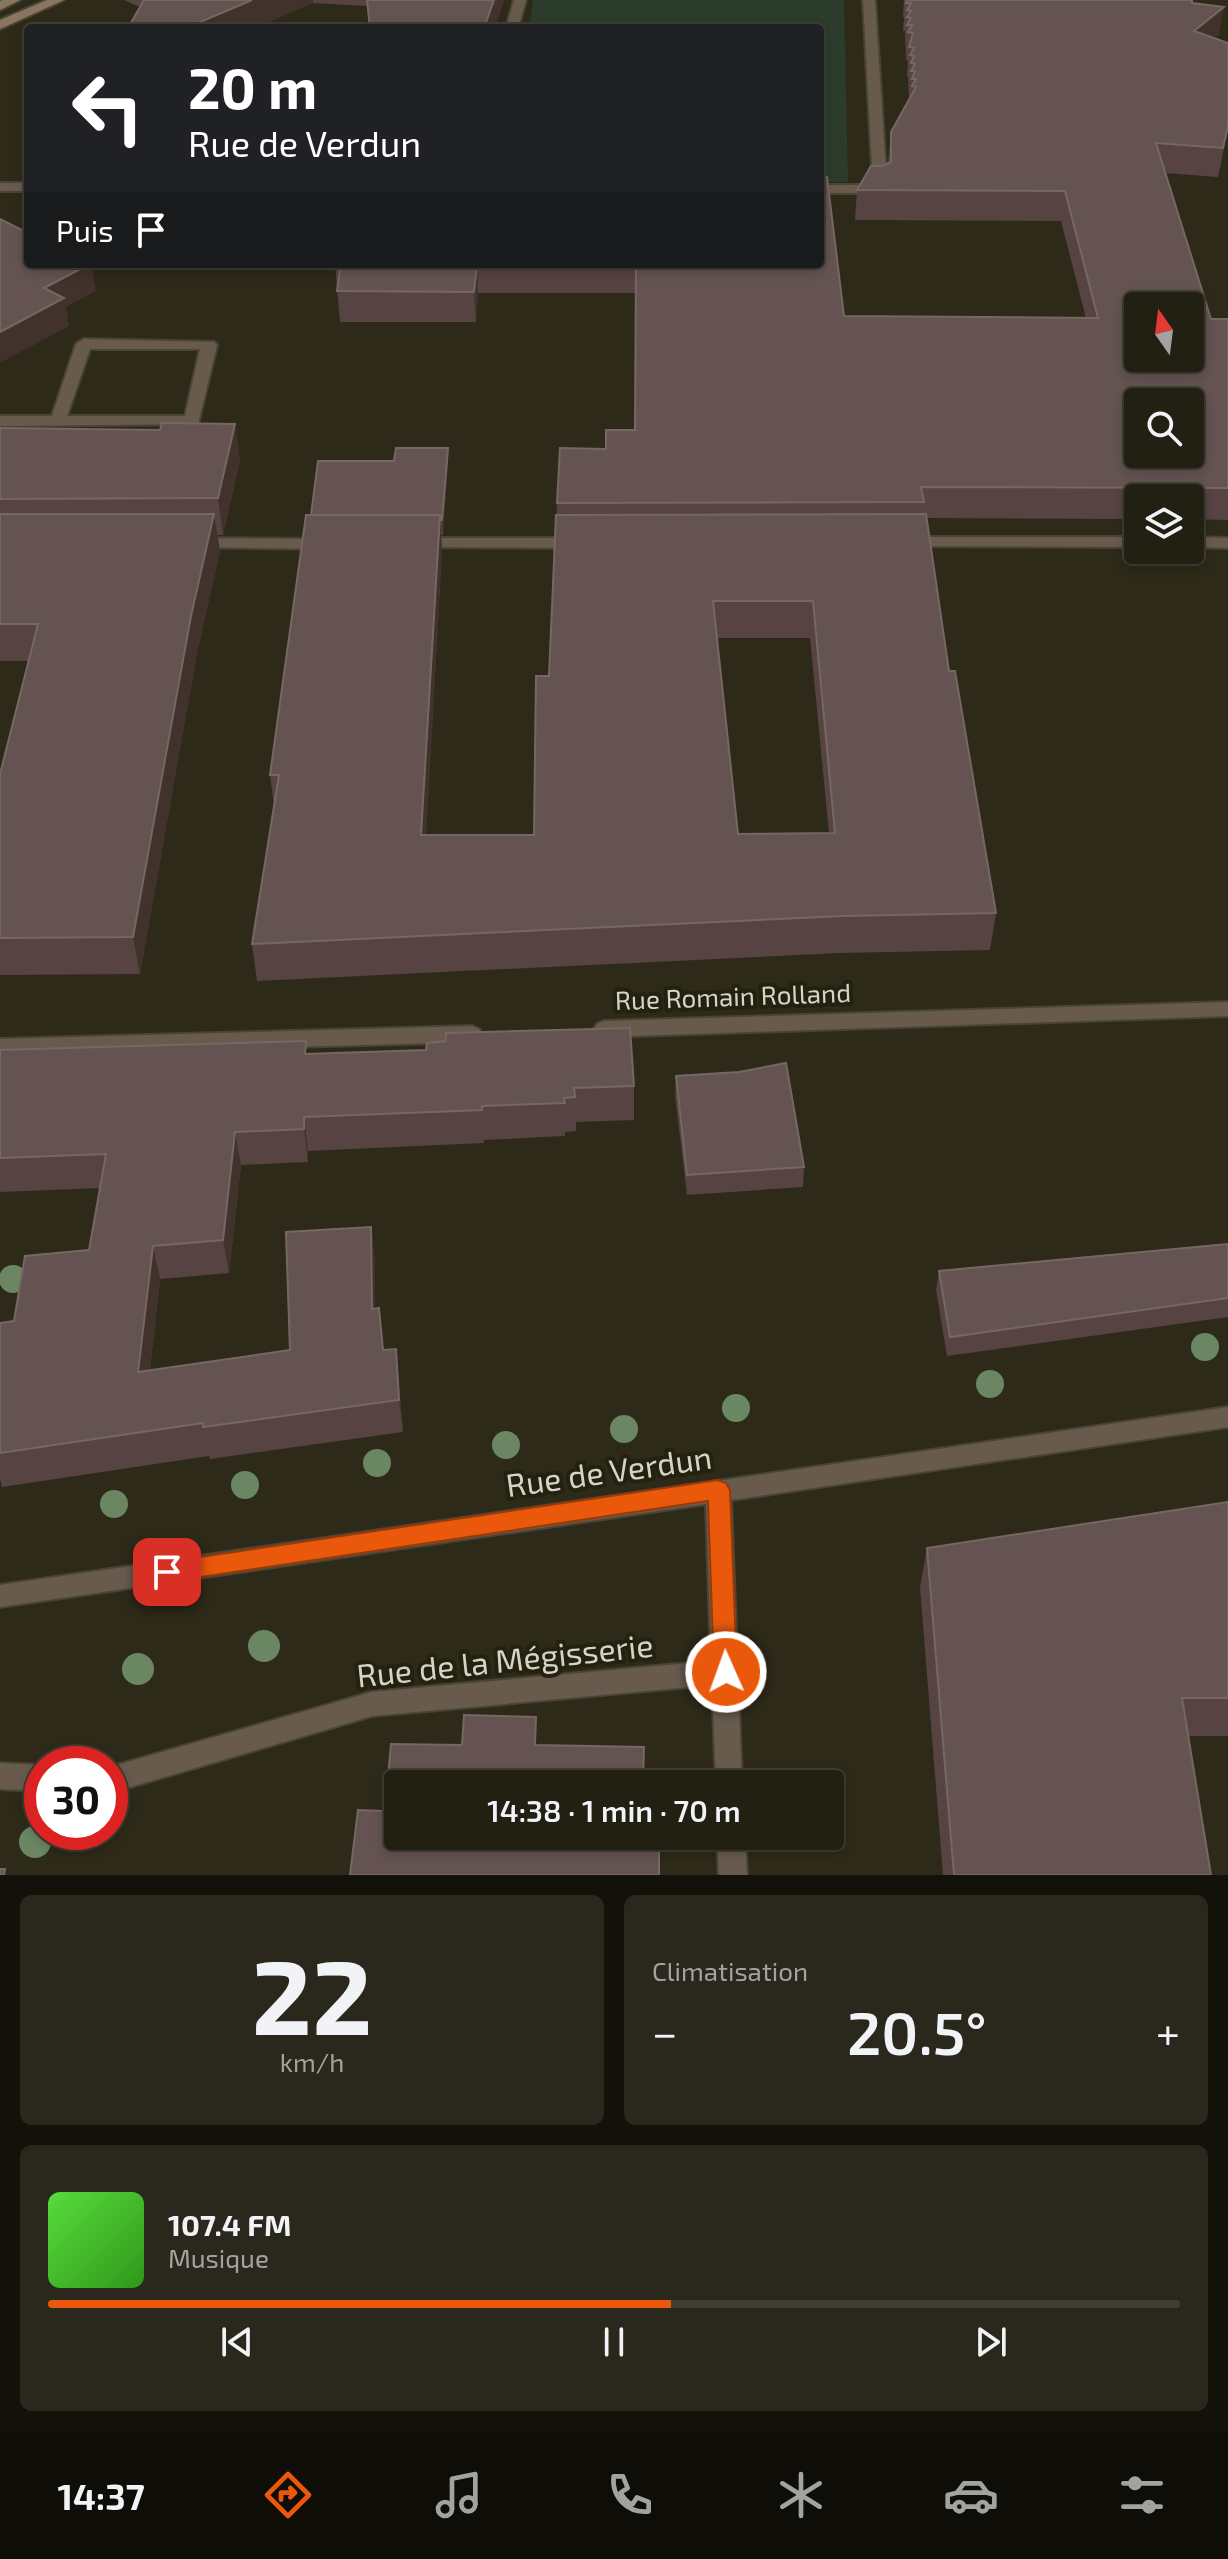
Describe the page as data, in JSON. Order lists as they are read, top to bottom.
{
  "streets": {
    "street": ["Rue Romain Rolland", "Rue de Verdun", "Rue de la Mégisserie"]
  },
  "north": "top",
  "page": {
    "turn": ["20 m", "Rue de Verdun"],
    "then": "Puis",
    "limit": "30",
    "trip": "14:38 · 1 min · 70 m",
    "tile": [
      ["22", "km/h"],
      "Climatisation"
    ],
    "heat": ["−", "20.5°", "+"],
    "song": ["107.4 FM", "Musique"],
    "tabs": "14:37"
  }
}
